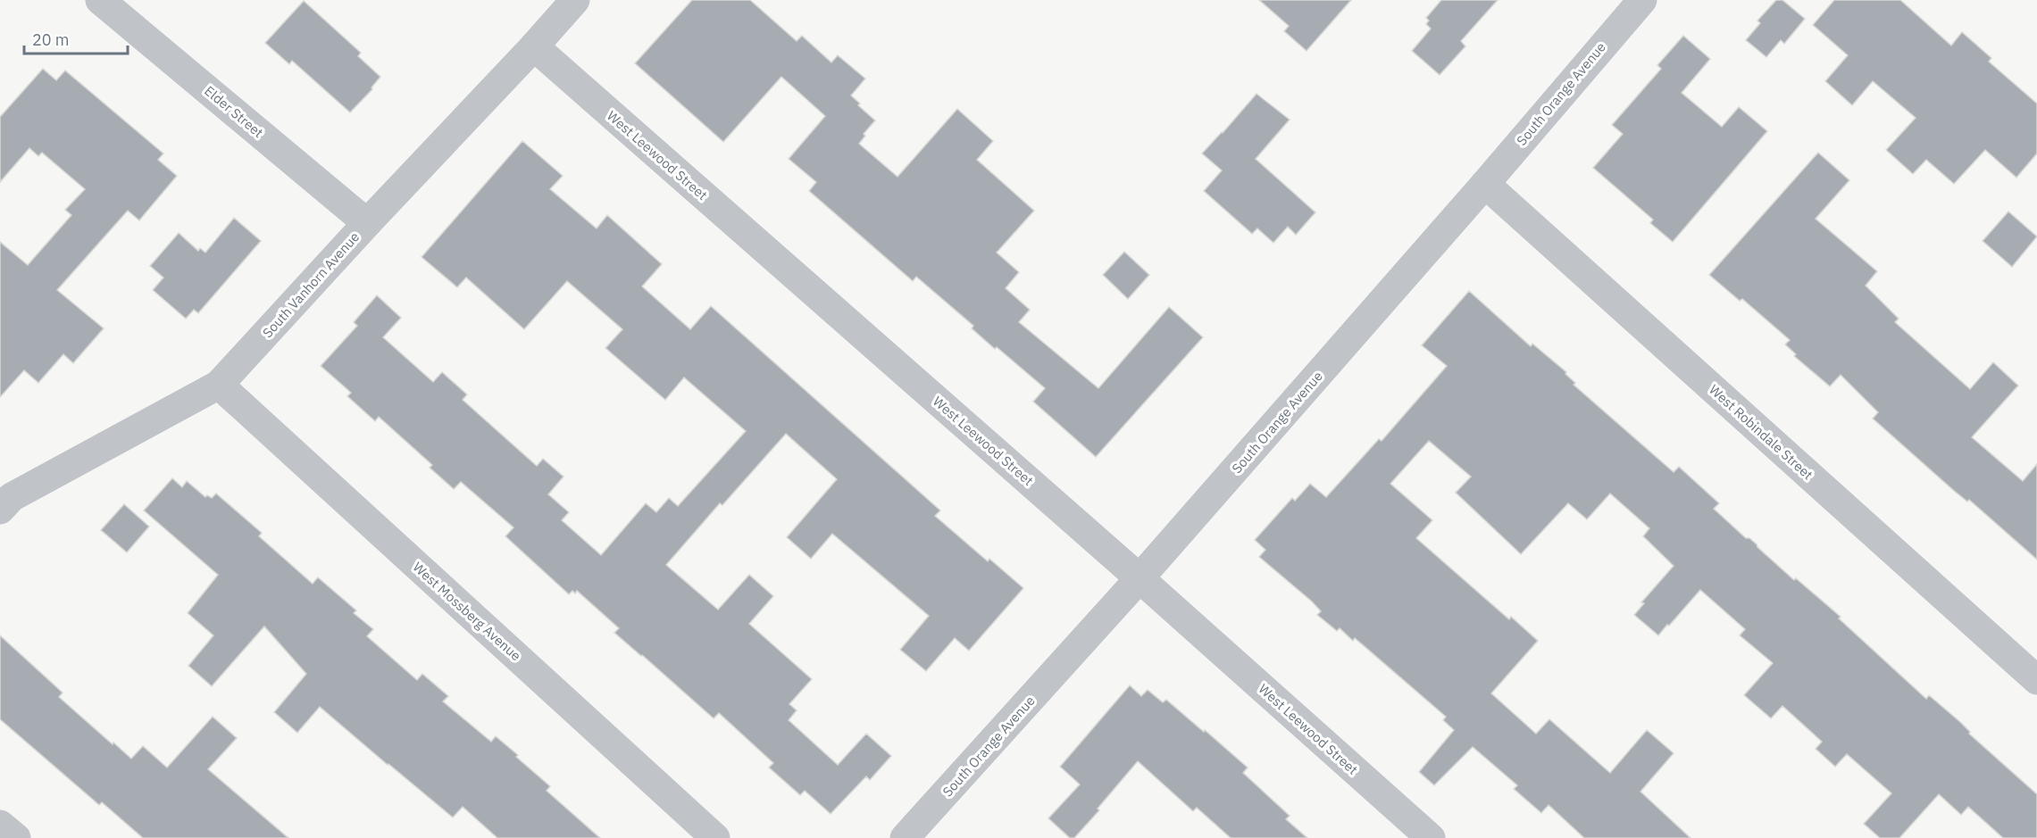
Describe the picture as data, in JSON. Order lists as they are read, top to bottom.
{
  "streets": {
    "street": [
      "South Orange Avenue",
      "Elder Street",
      "West Leewood Street",
      "South Vanhorn Avenue",
      "West Robindale Street",
      "West Mossberg Avenue"
    ]
  },
  "crossings": [
    ["South Orange Avenue", "West Leewood Street"],
    ["South Orange Avenue", "West Robindale Street"],
    ["Elder Street", "South Vanhorn Avenue"],
    ["West Leewood Street", "South Vanhorn Avenue"],
    ["South Vanhorn Avenue", "West Mossberg Avenue"]
  ],
  "scale_bar": "20 m"
}
